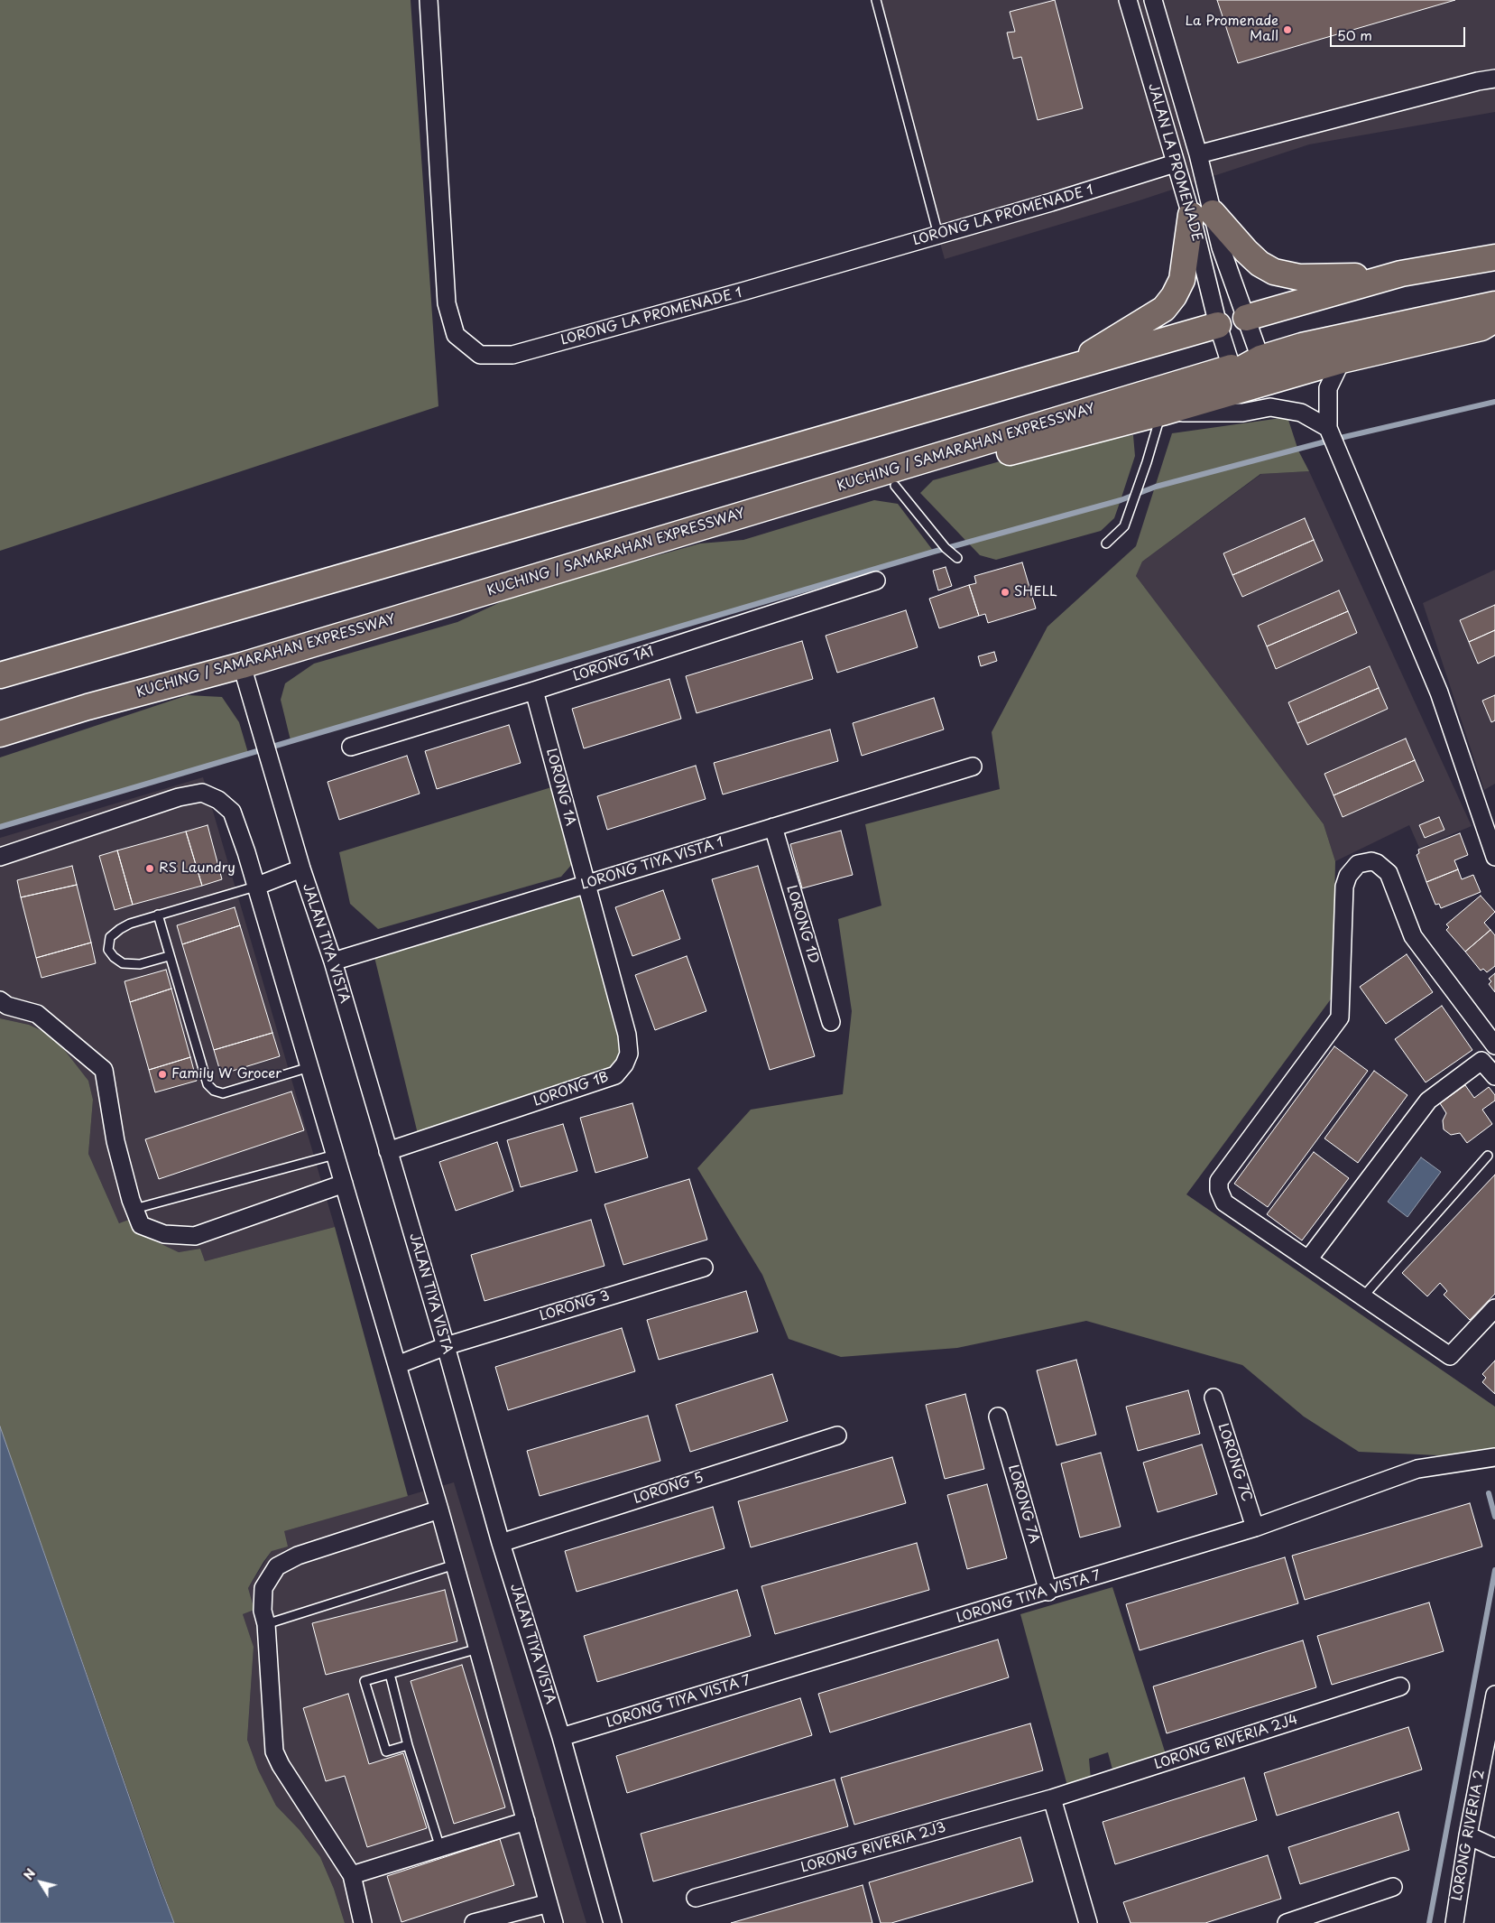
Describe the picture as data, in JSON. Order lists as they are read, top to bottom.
{
  "streets": {
    "highway": ["KUCHING / SAMARAHAN EXPRESSWAY"],
    "street": [
      "JALAN LA PROMENADE",
      "LORONG LA PROMENADE 1",
      "LORONG 1A1",
      "LORONG 1A",
      "LORONG TIYA VISTA 1",
      "LORONG 1D",
      "JALAN TIYA VISTA",
      "LORONG 1B",
      "LORONG 3",
      "LORONG 7C",
      "LORONG 5",
      "LORONG 7A",
      "LORONG TIYA VISTA 7",
      "LORONG RIVERIA 2J4",
      "LORONG RIVERIA 2",
      "LORONG RIVERIA 2J3"
    ]
  },
  "crossings": [
    ["JALAN LA PROMENADE", "LORONG LA PROMENADE 1"],
    ["JALAN LA PROMENADE", "KUCHING / SAMARAHAN EXPRESSWAY"],
    ["KUCHING / SAMARAHAN EXPRESSWAY", "JALAN TIYA VISTA"],
    ["LORONG 1A1", "LORONG 1A"],
    ["LORONG 1A", "LORONG TIYA VISTA 1"],
    ["LORONG 1A", "LORONG 1B"],
    ["LORONG TIYA VISTA 1", "LORONG 1D"],
    ["LORONG TIYA VISTA 1", "JALAN TIYA VISTA"],
    ["LORONG TIYA VISTA 1", "LORONG 1B"],
    ["JALAN TIYA VISTA", "LORONG 1B"],
    ["JALAN TIYA VISTA", "LORONG 3"],
    ["JALAN TIYA VISTA", "LORONG 5"],
    ["JALAN TIYA VISTA", "LORONG TIYA VISTA 7"],
    ["LORONG 7C", "LORONG TIYA VISTA 7"],
    ["LORONG 7A", "LORONG TIYA VISTA 7"],
    ["LORONG RIVERIA 2J4", "LORONG RIVERIA 2J3"]
  ],
  "places": [
    "La Promenade Mall",
    "SHELL",
    "RS Laundry",
    "Family W Grocer"
  ],
  "scale_bar": "50 m",
  "north": "top left"
}
